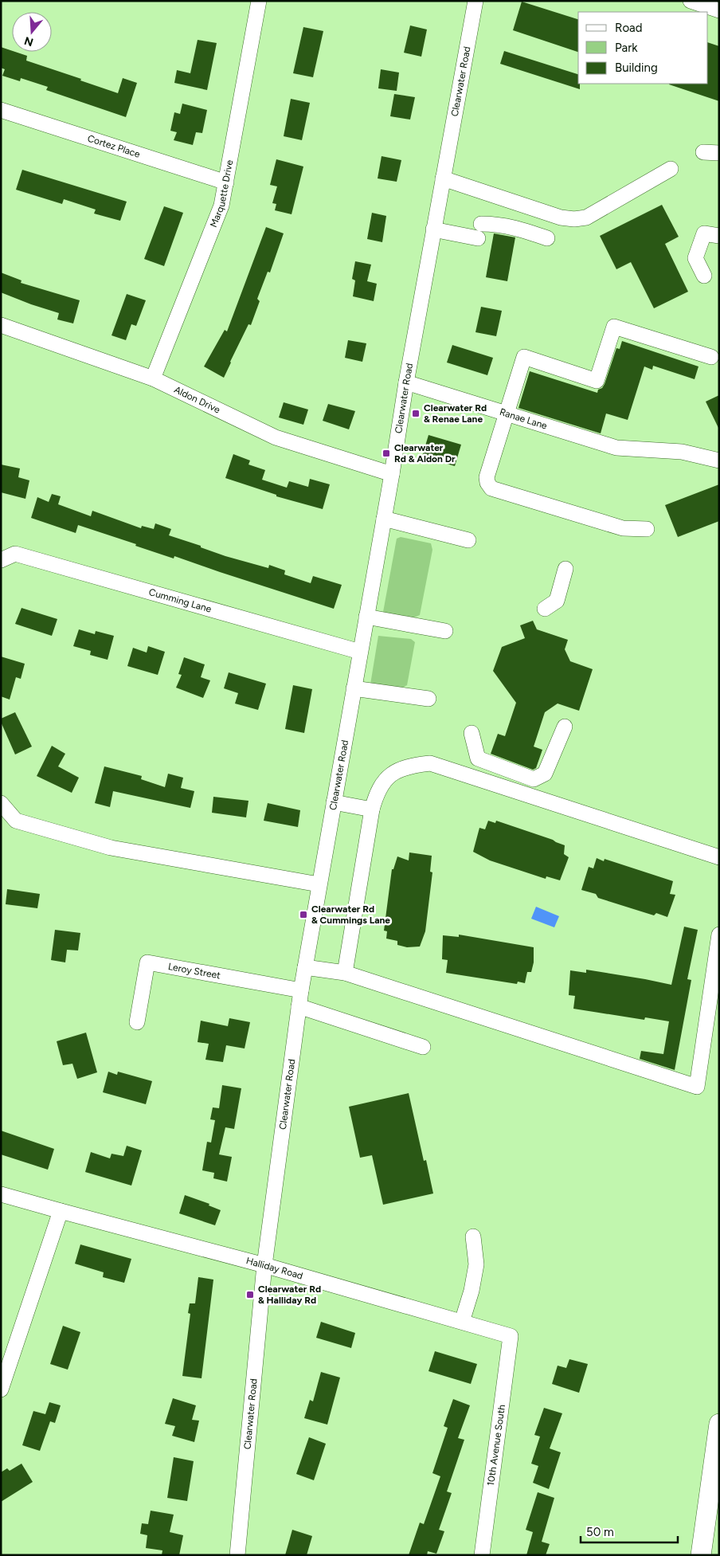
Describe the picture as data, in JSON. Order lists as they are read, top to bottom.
{
  "streets": {
    "street": [
      "Clearwater Road",
      "Cortez Place",
      "Marquette Drive",
      "Aldon Drive",
      "Ranae Lane",
      "Cumming Lane",
      "Leroy Street",
      "Halliday Road",
      "10th Avenue South"
    ]
  },
  "crossings": [
    ["Clearwater Road", "Aldon Drive"],
    ["Clearwater Road", "Ranae Lane"],
    ["Clearwater Road", "Cumming Lane"],
    ["Clearwater Road", "Leroy Street"],
    ["Clearwater Road", "Halliday Road"],
    ["Cortez Place", "Marquette Drive"],
    ["Marquette Drive", "Aldon Drive"],
    ["Halliday Road", "10th Avenue South"]
  ],
  "places": {
    "transit": [
      "Clearwater Rd & Renae Lane",
      "Clearwater Rd & Aldon Dr",
      "Clearwater Rd & Cummings Lane",
      "Clearwater Rd & Halliday Rd"
    ]
  },
  "legend": ["Road", "Park", "Building"],
  "scale_bar": "50 m",
  "north": "bottom"
}
